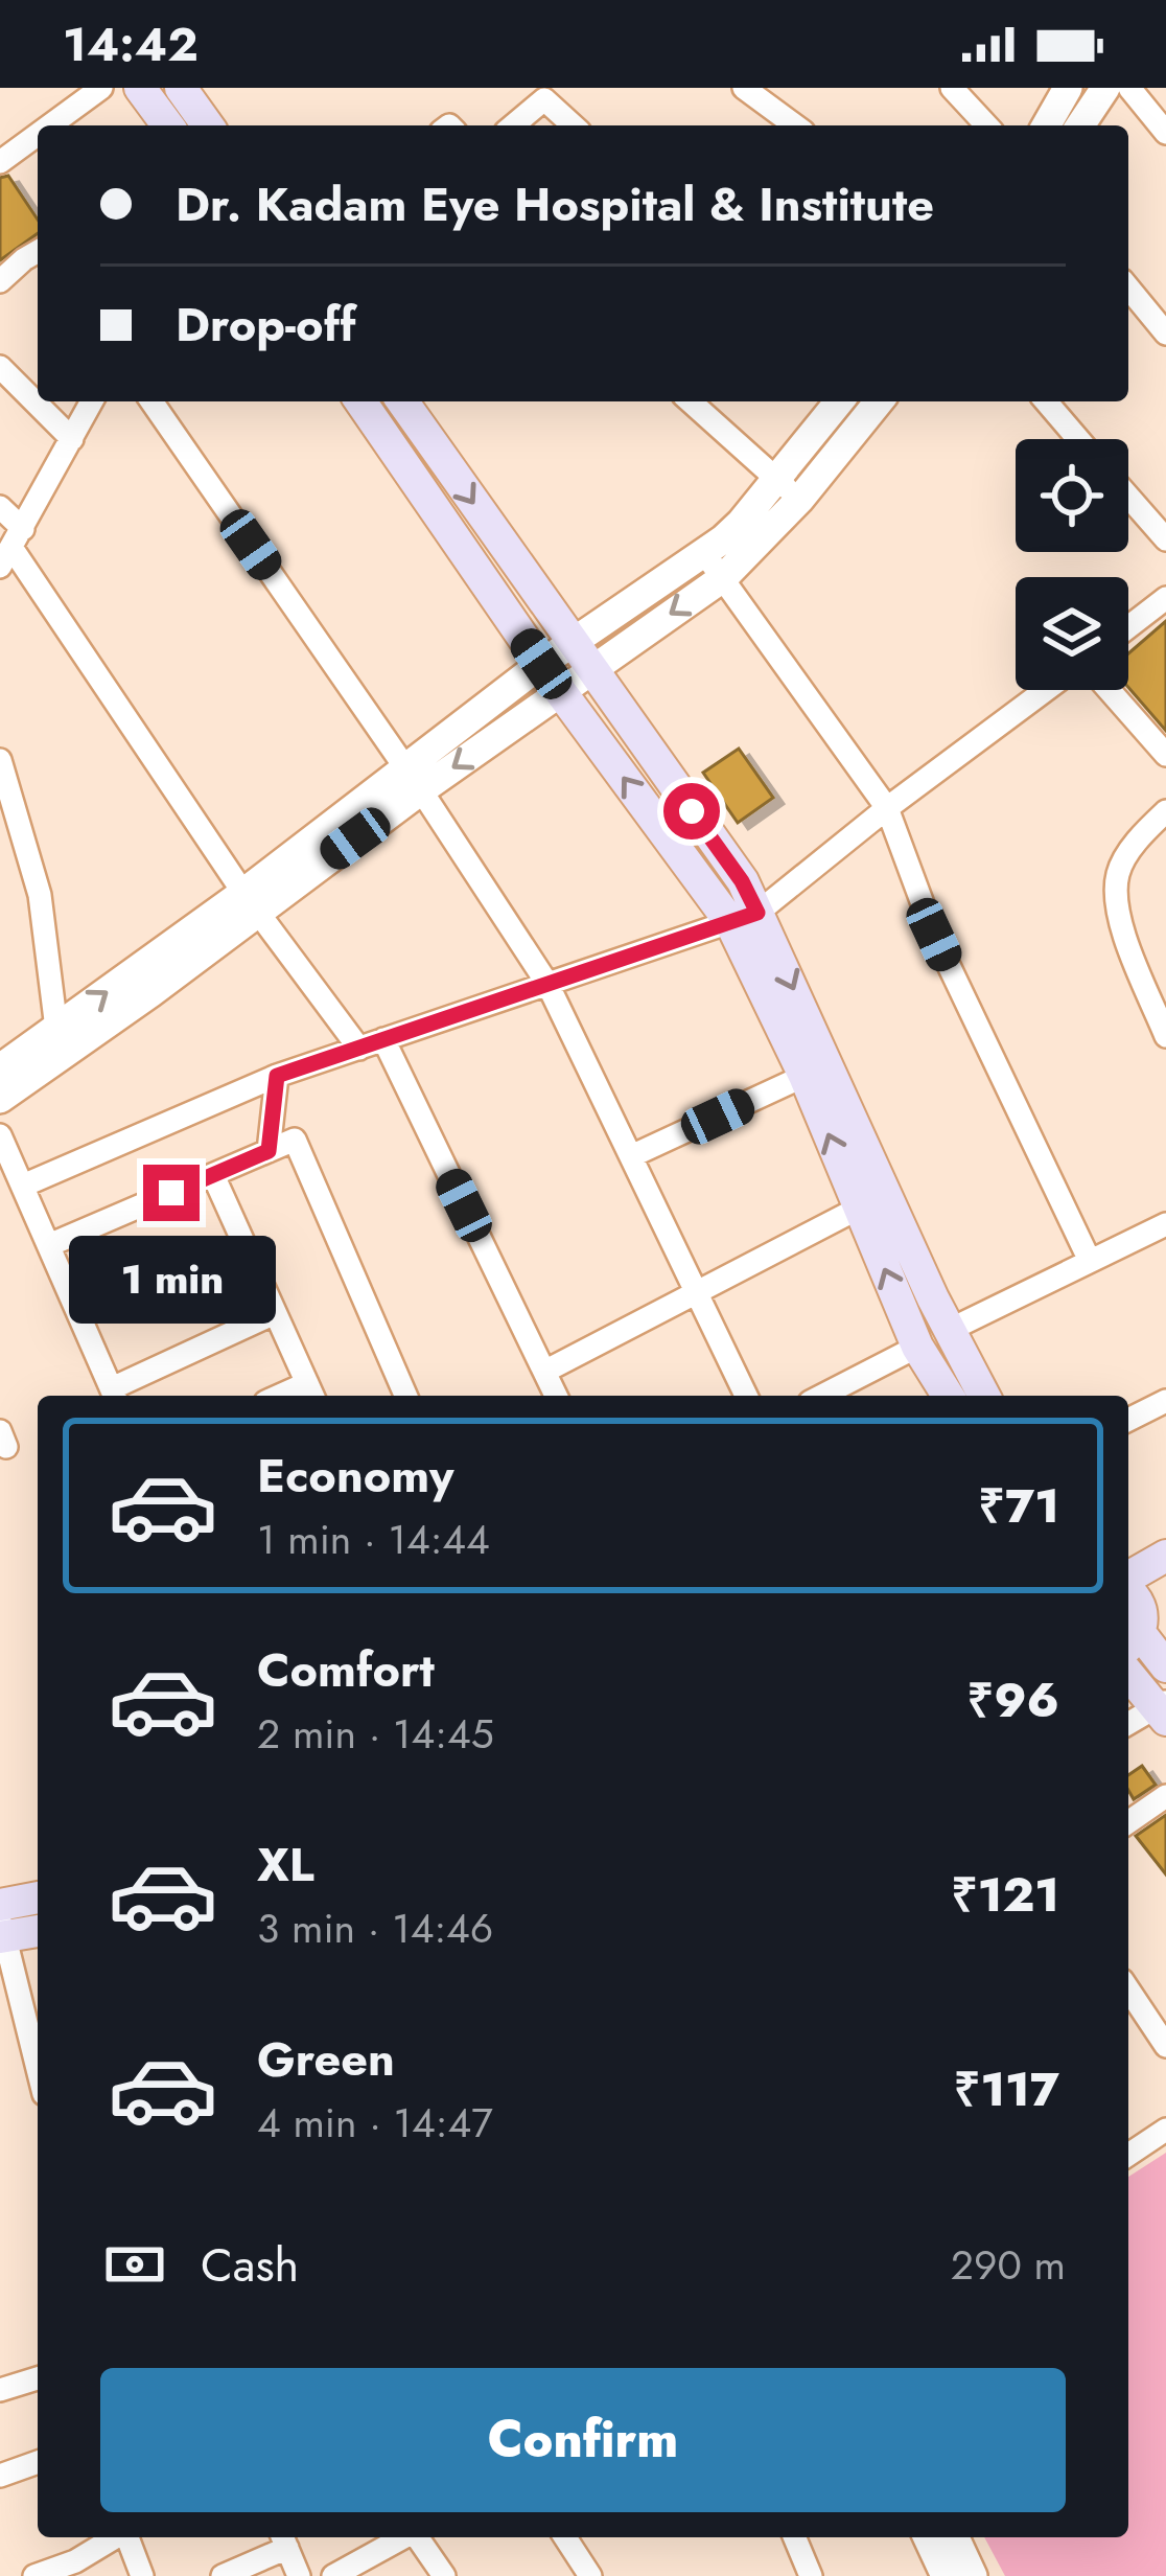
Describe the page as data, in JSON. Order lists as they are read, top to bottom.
{
  "page": {
    "status": "14:42",
    "banner": ["Dr. Kadam Eye Hospital & Institute", "Drop-off"],
    "bubble": "1 min",
    "list": [
      {
        "name": "Economy",
        "note": "1 min · 14:44",
        "value": "₹71"
      },
      {
        "name": "Comfort",
        "note": "2 min · 14:45",
        "value": "₹96"
      },
      {
        "name": "XL",
        "note": "3 min · 14:46",
        "value": "₹121"
      },
      {
        "name": "Green",
        "note": "4 min · 14:47",
        "value": "₹117"
      }
    ],
    "pay": ["Cash", "290 m"],
    "buttons": "Confirm"
  }
}
